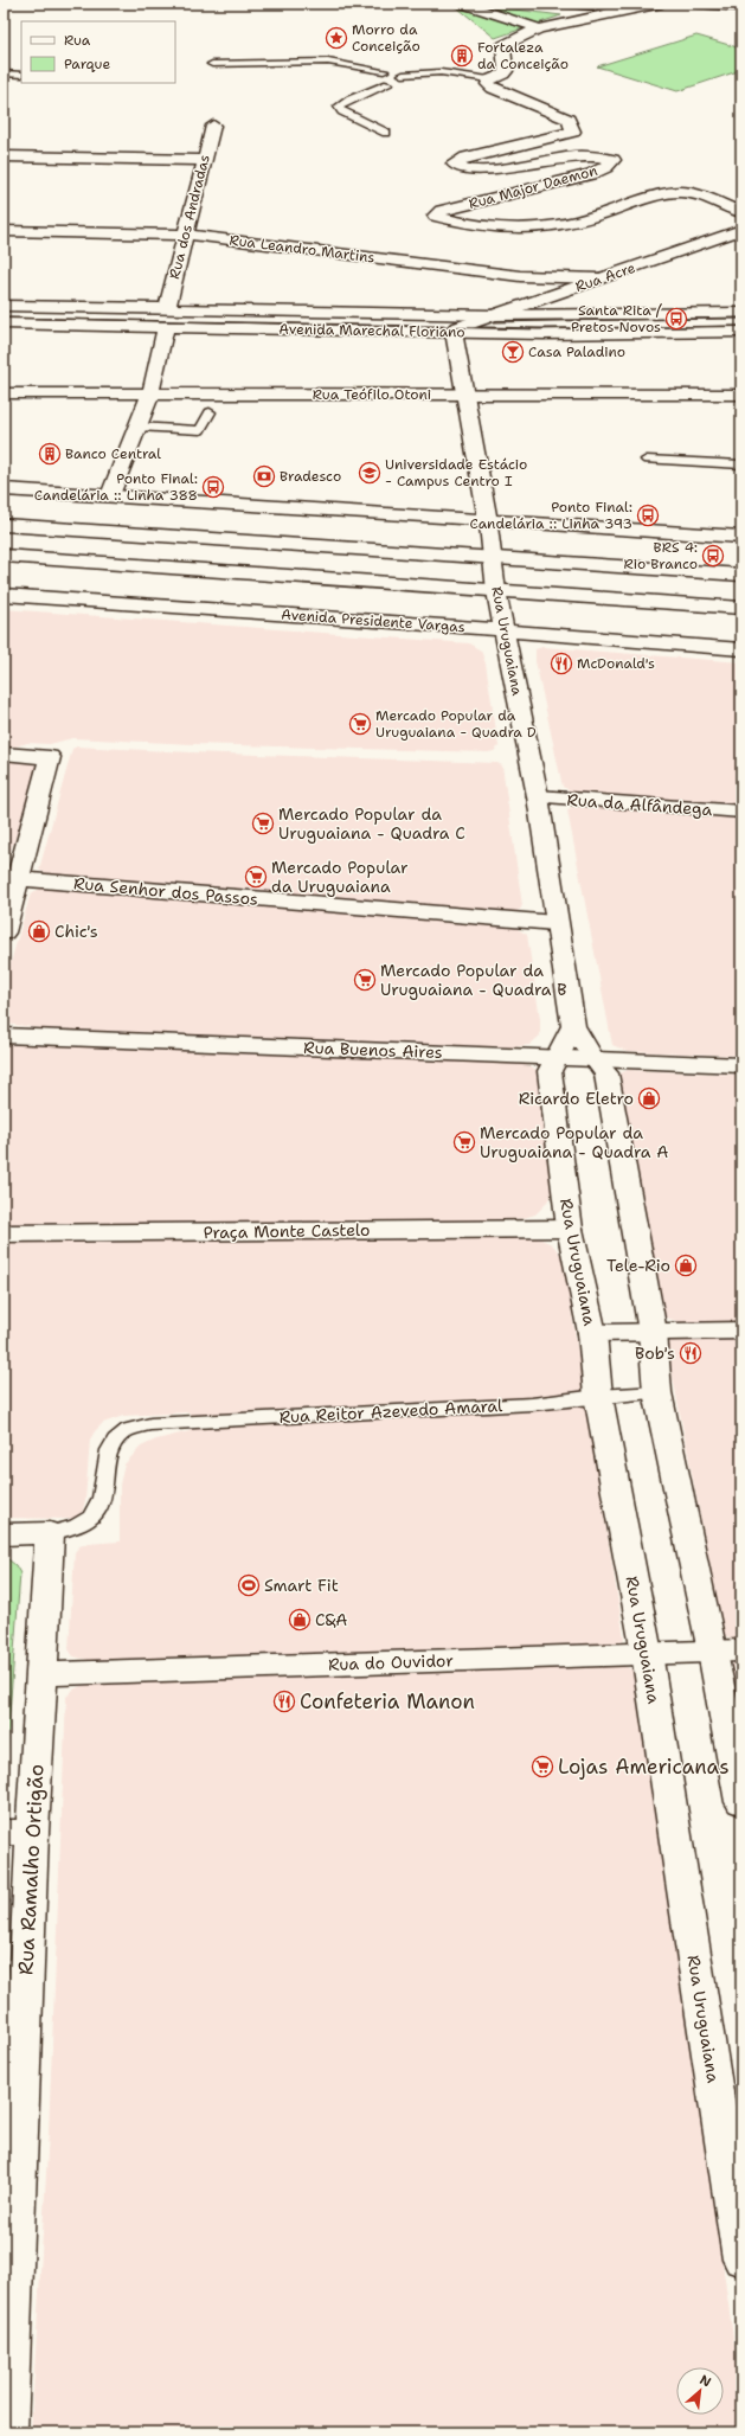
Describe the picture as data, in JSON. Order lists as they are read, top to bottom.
{
  "streets": {
    "street": [
      "Rua Major Daemon",
      "Rua dos Andradas",
      "Rua Leandro Martins",
      "Rua Acre",
      "Avenida Marechal Floriano",
      "Rua Teófilo Otoni",
      "Avenida Presidente Vargas",
      "Rua Uruguaiana",
      "Rua da Alfândega",
      "Rua Senhor dos Passos",
      "Rua Buenos Aires",
      "Praça Monte Castelo",
      "Rua do Ouvidor",
      "Rua Ramalho Ortigão"
    ],
    "lane": ["Rua Reitor Azevedo Amaral"]
  },
  "crossings": [
    ["Rua dos Andradas", "Rua Leandro Martins"],
    ["Rua dos Andradas", "Avenida Marechal Floriano"],
    ["Rua Leandro Martins", "Rua Acre"],
    ["Rua Acre", "Avenida Marechal Floriano"],
    ["Rua Acre", "Rua Uruguaiana"],
    ["Avenida Marechal Floriano", "Rua Uruguaiana"],
    ["Rua Teófilo Otoni", "Rua Uruguaiana"],
    ["Avenida Presidente Vargas", "Rua Uruguaiana"],
    ["Rua Uruguaiana", "Rua da Alfândega"],
    ["Rua Uruguaiana", "Rua Senhor dos Passos"],
    ["Rua Uruguaiana", "Rua Buenos Aires"],
    ["Rua Uruguaiana", "Praça Monte Castelo"],
    ["Rua Uruguaiana", "Rua Reitor Azevedo Amaral"],
    ["Rua Uruguaiana", "Rua do Ouvidor"],
    ["Rua Reitor Azevedo Amaral", "Rua Ramalho Ortigão"],
    ["Rua do Ouvidor", "Rua Ramalho Ortigão"]
  ],
  "places": {
    "place": ["Morro da Conceição"],
    "building": ["Fortaleza da Conceição", "Banco Central"],
    "bus stop": [
      "Santa Rita / Pretos Novos",
      "Ponto Final: Candelária :: Linha 388",
      "Ponto Final: Candelária :: Linha 393",
      "BRS 4: Rio Branco"
    ],
    "bar": ["Casa Paladino"],
    "school or university": ["Universidade Estácio - Campus Centro I"],
    "bank": ["Bradesco"],
    "restaurant": ["McDonald's", "Bob's", "Confeteria Manon"],
    "supermarket": [
      "Mercado Popular da Uruguaiana - Quadra D",
      "Mercado Popular da Uruguaiana - Quadra C",
      "Mercado Popular da Uruguaiana",
      "Mercado Popular da Uruguaiana - Quadra B",
      "Mercado Popular da Uruguaiana - Quadra A",
      "Lojas Americanas"
    ],
    "shop": [
      "Chic's",
      "Ricardo Eletro",
      "Tele-Rio",
      "C&A"
    ],
    "sports": ["Smart Fit"]
  },
  "legend": ["Rua", "Parque"],
  "north": "top right"
}
